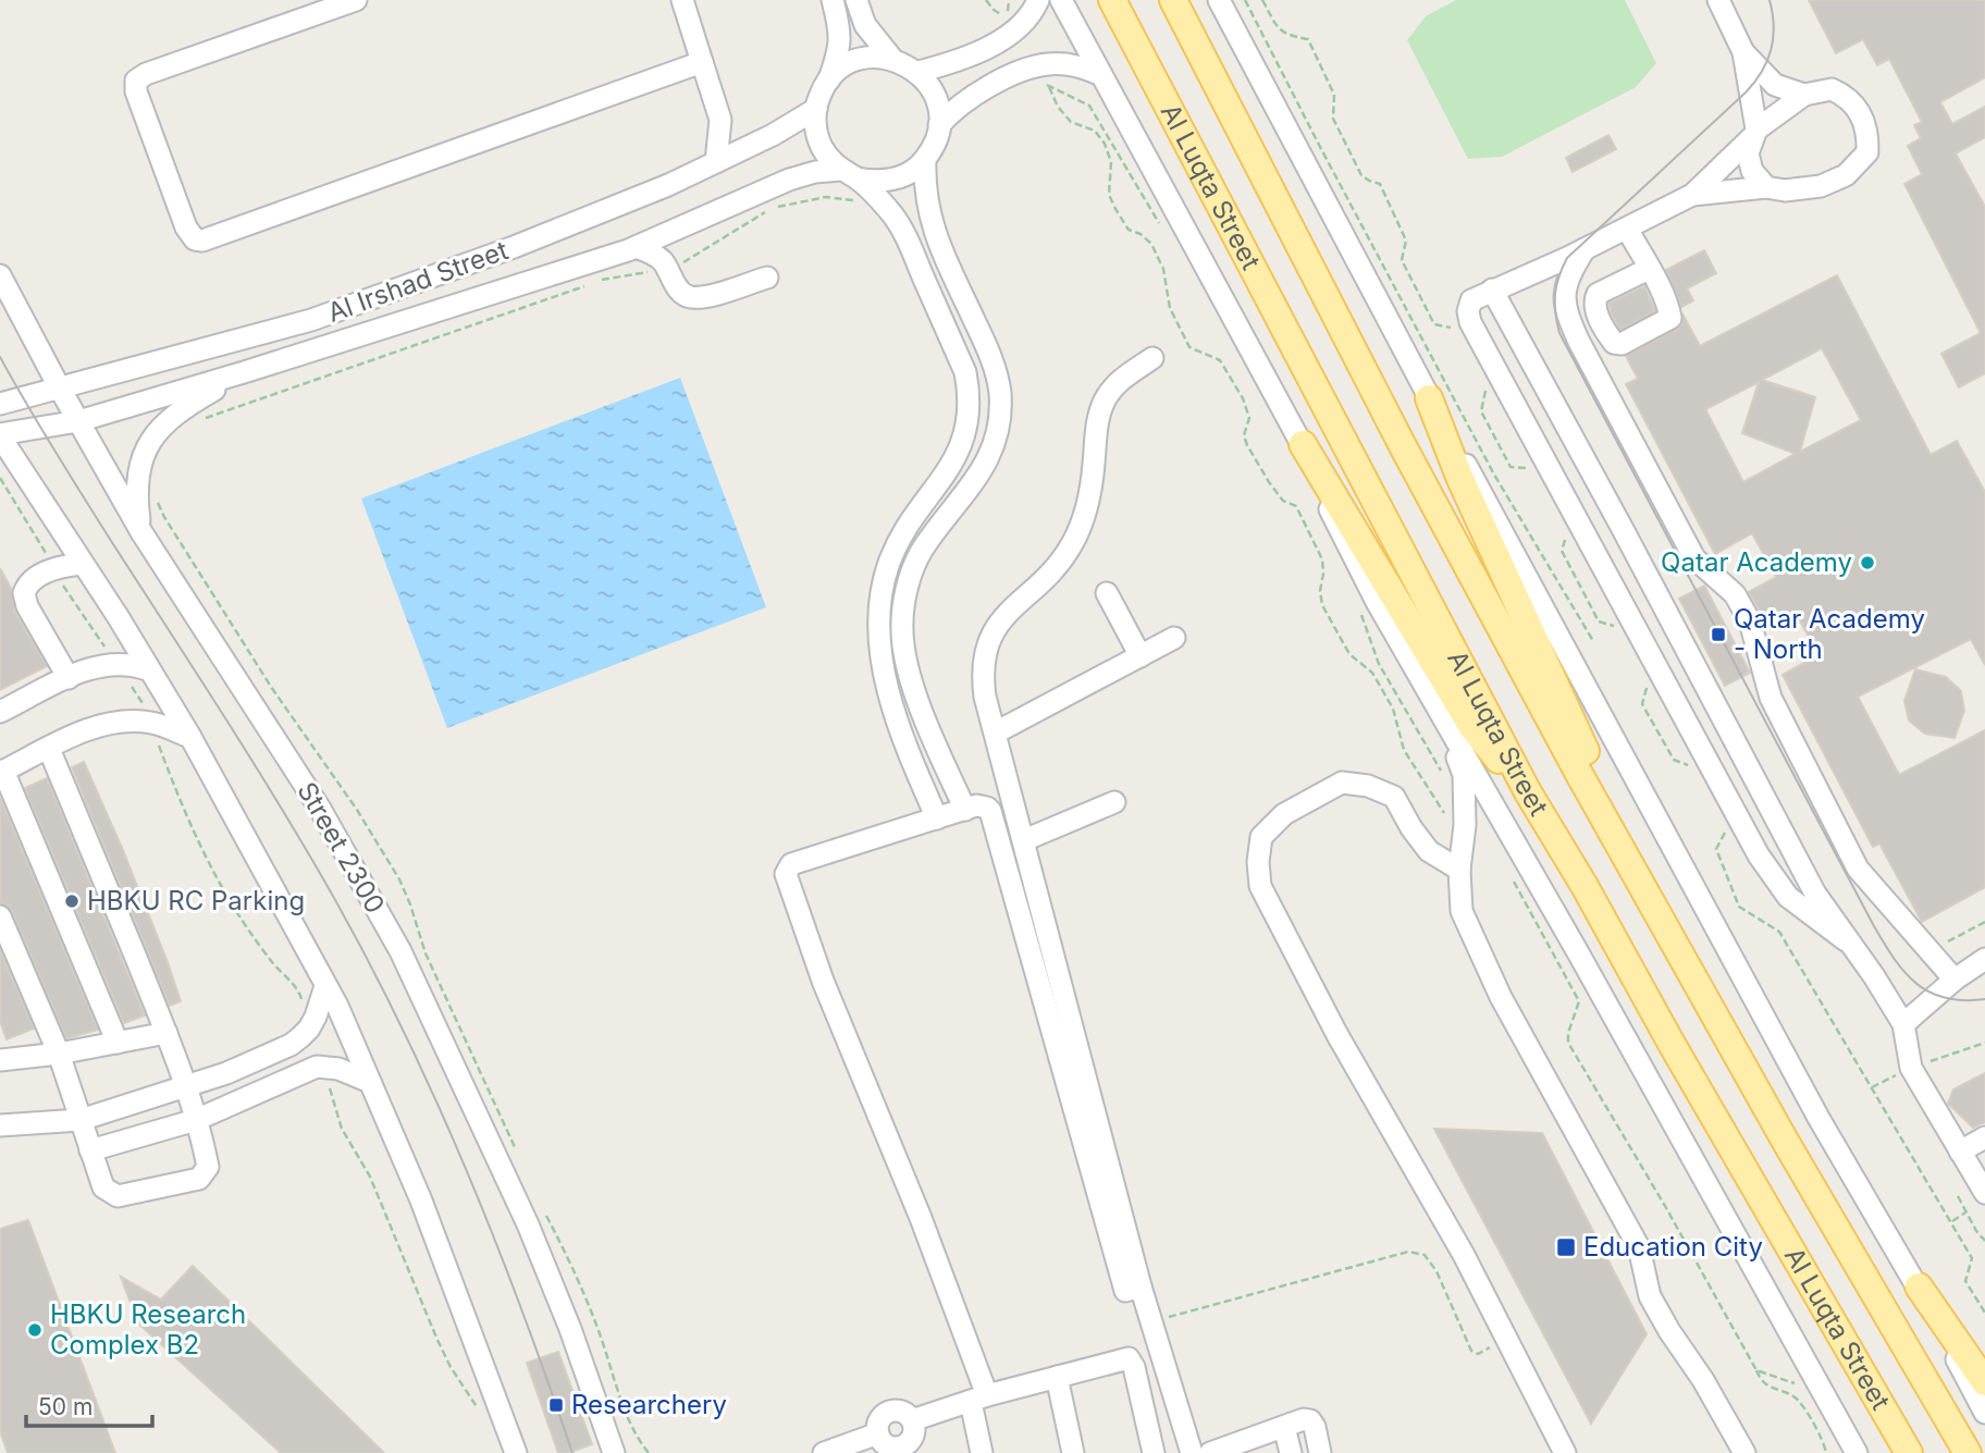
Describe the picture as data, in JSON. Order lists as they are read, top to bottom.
{
  "streets": {
    "main road": ["Al Luqta Street"],
    "street": ["Al Irshad Street", "Street 2300"]
  },
  "crossings": [
    ["Al Irshad Street", "Street 2300"]
  ],
  "places": {
    "other": ["Qatar Academy", "HBKU RC Parking", "HBKU Research Complex B2"],
    "transit": ["Qatar Academy - North", "Education City", "Researchery"]
  },
  "scale_bar": "50 m"
}
